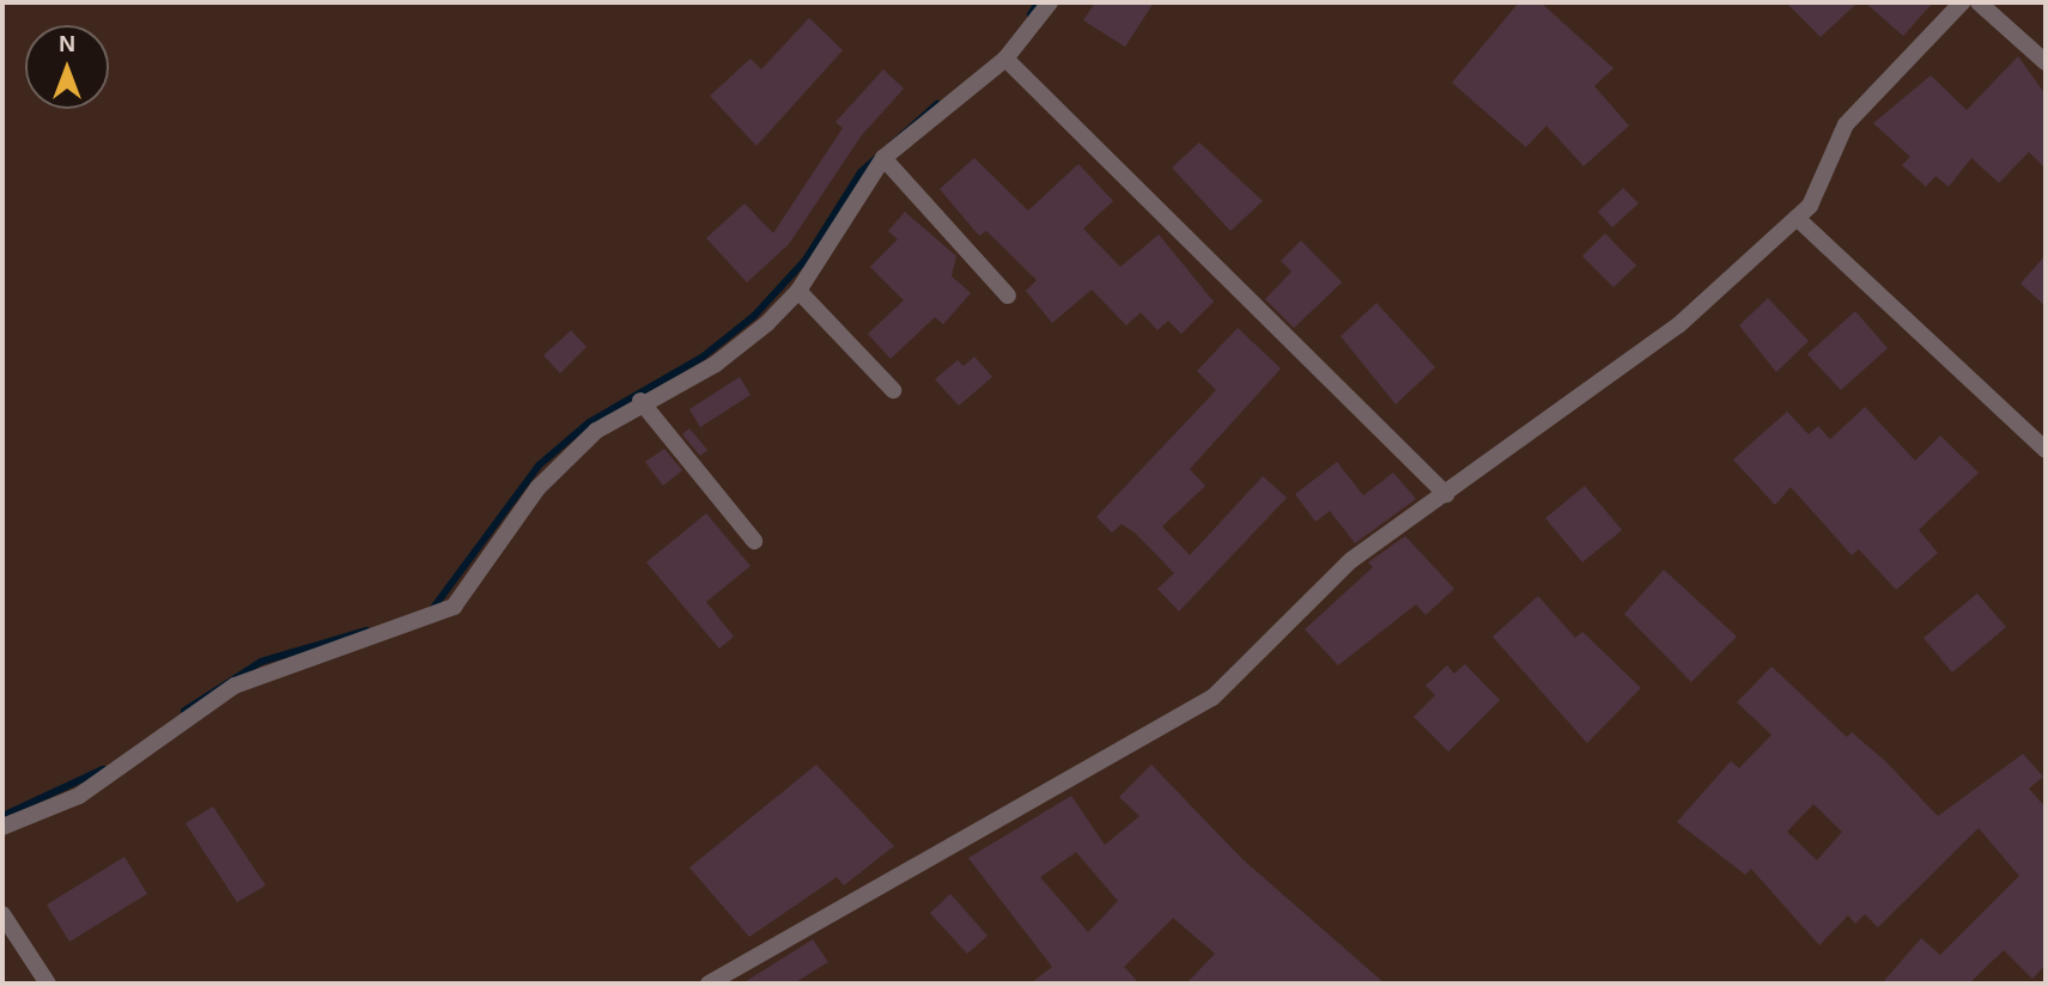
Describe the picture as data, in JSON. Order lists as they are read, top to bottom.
{
  "north": "top"
}
